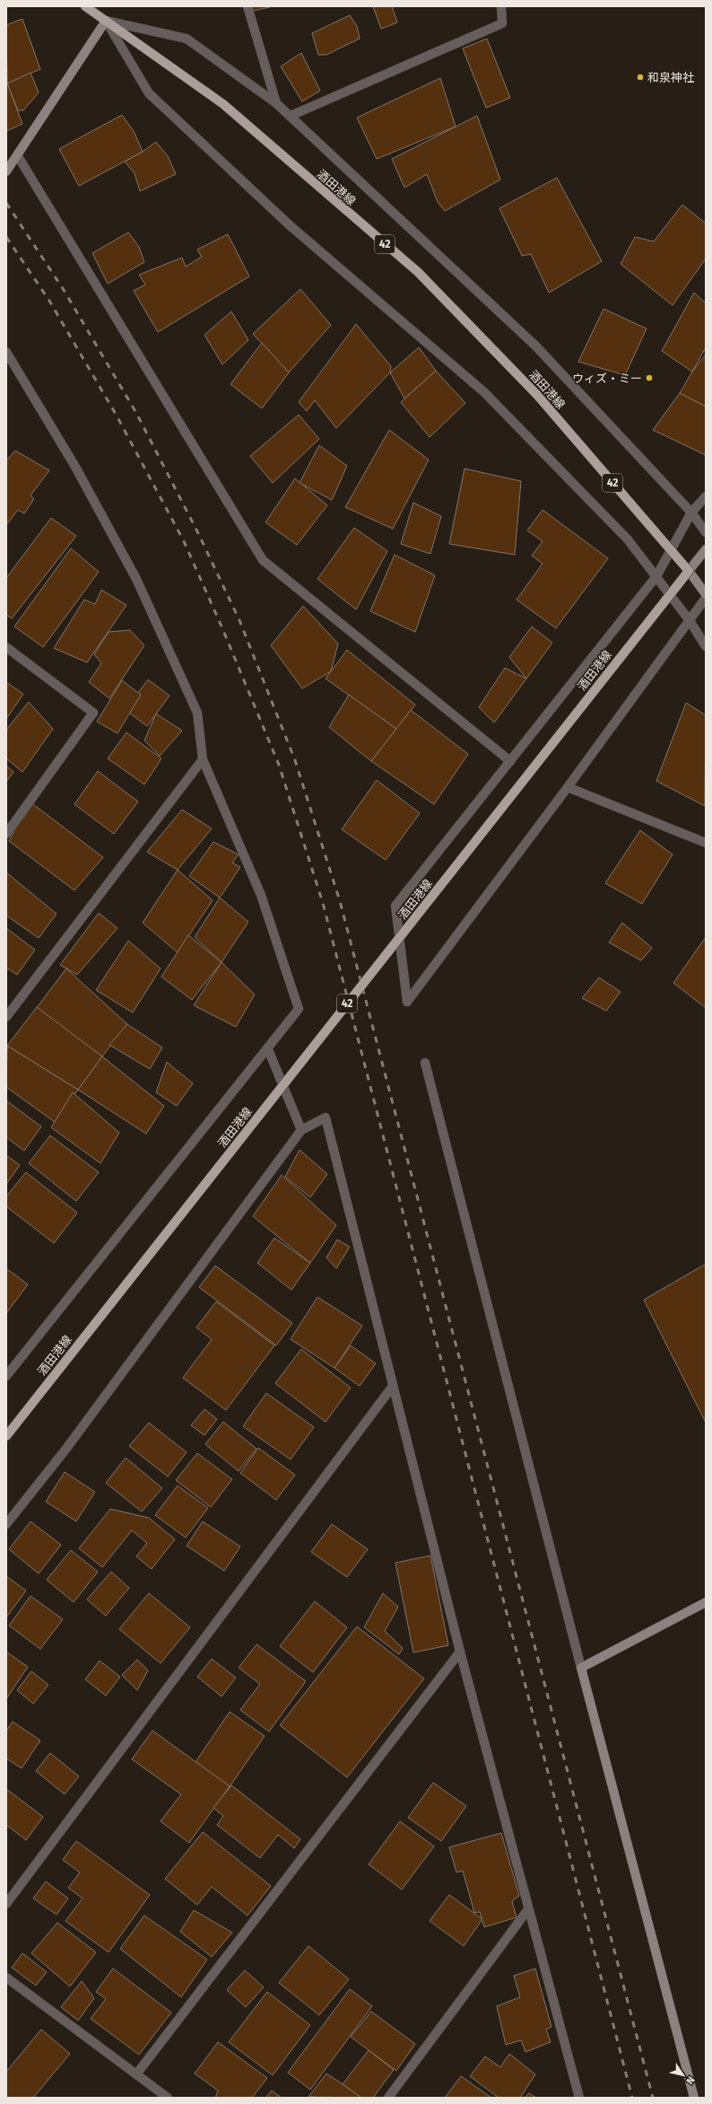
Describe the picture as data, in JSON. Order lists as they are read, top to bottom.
{
  "streets": {
    "main road": ["酒田港線", "42"]
  },
  "places": ["和泉神社", "ウィズ・ミー"],
  "north": "bottom right"
}
